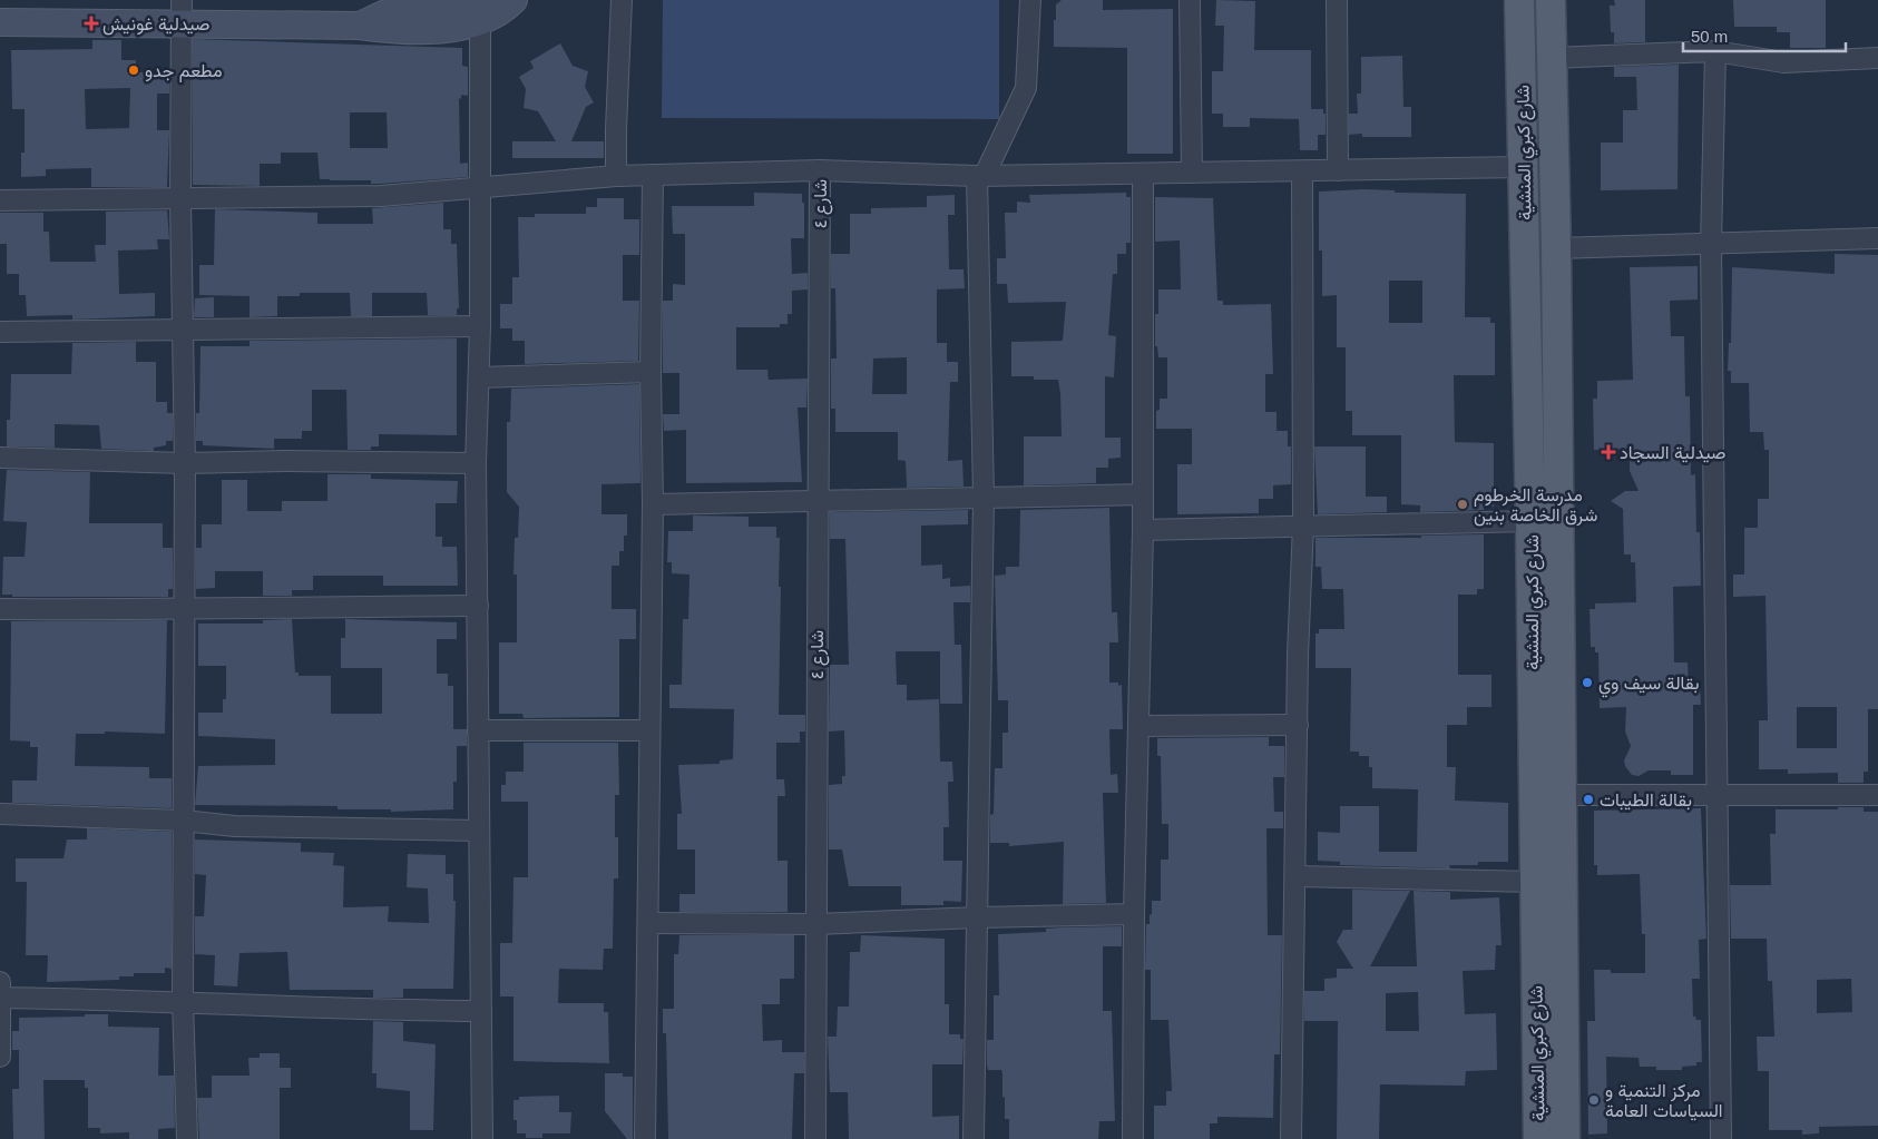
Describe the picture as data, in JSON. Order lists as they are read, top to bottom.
{
  "streets": {
    "main road": ["شارع كبري المنشية"],
    "street": ["شارع ٤"]
  },
  "places": {
    "health": ["صيدلية غونيش", "صيدلية السجاد"],
    "other": [
      "مطعم جدو",
      "مدرسة الخرطوم شرق الخاصة بنين",
      "بقالة سيف وي",
      "بقالة الطيبات",
      "مركز التنمية و السياسات العامة"
    ]
  },
  "scale_bar": "50 m"
}
